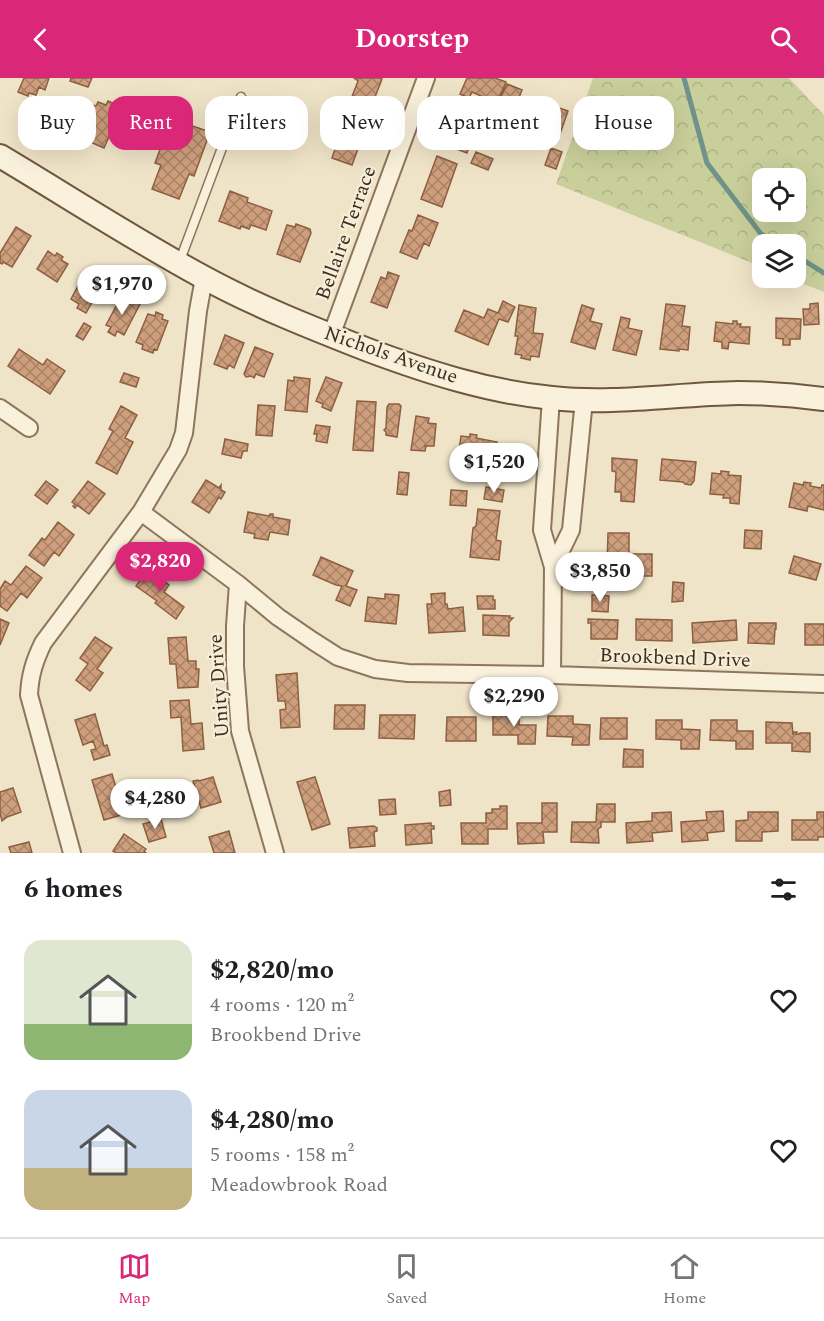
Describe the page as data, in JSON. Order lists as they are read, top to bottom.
{
  "streets": {
    "main road": ["Nichols Avenue"],
    "street": ["Bellaire Terrace", "Brookbend Drive", "Unity Drive"]
  },
  "crossings": [
    ["Bellaire Terrace", "Nichols Avenue"],
    ["Brookbend Drive", "Unity Drive"]
  ],
  "page": {
    "header": "Doorstep",
    "chip": [
      "Buy",
      "Rent",
      "Filters",
      "New",
      "Apartment",
      "House"
    ],
    "price": [
      "$1,970",
      "$1,520",
      "$2,820",
      "$3,850",
      "$2,290",
      "$4,280"
    ],
    "heading": "6 homes",
    "list": [
      {
        "name": "$2,820/mo",
        "note": "4 rooms · 120 m² · Brookbend Drive"
      },
      {
        "name": "$4,280/mo",
        "note": "5 rooms · 158 m² · Meadowbrook Road"
      }
    ],
    "tabs": ["Map", "Saved", "Home"]
  }
}
